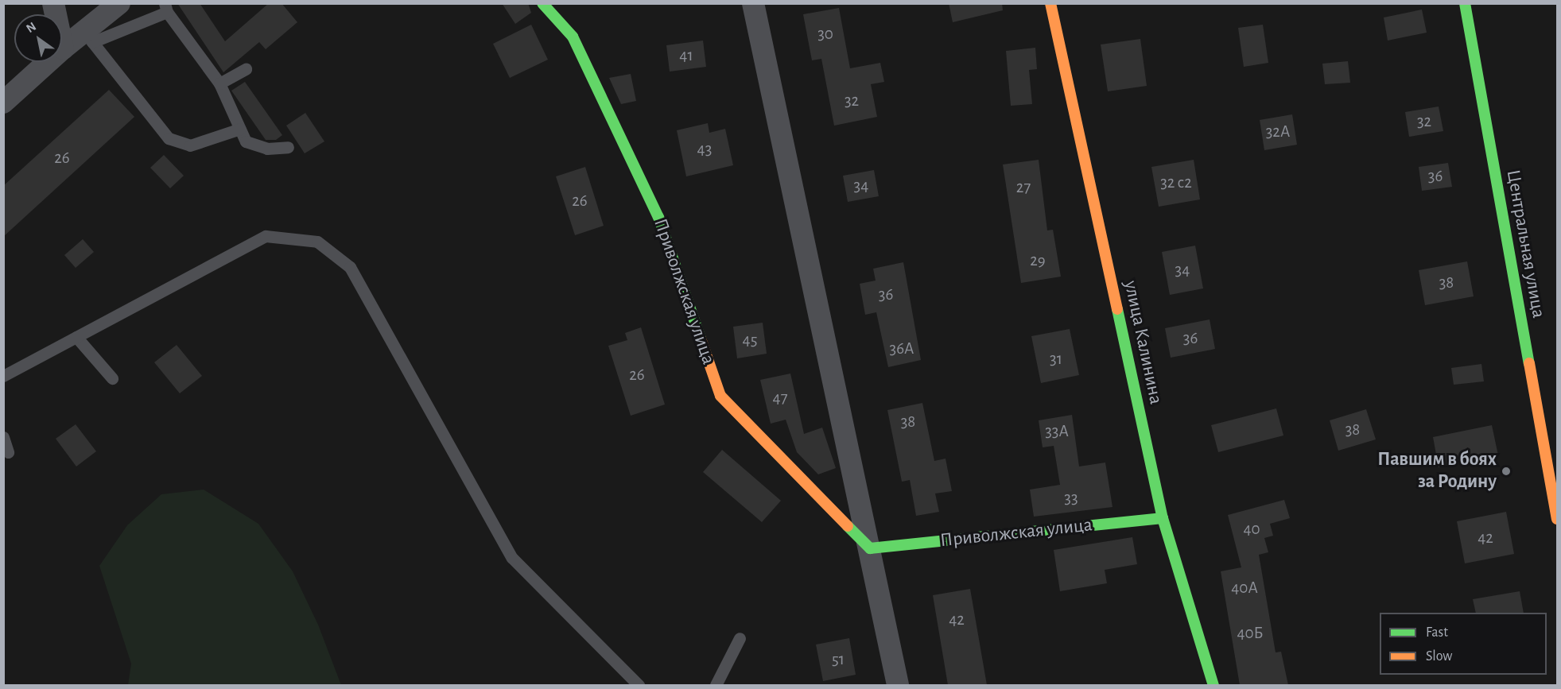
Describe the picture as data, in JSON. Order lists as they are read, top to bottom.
{
  "streets": {
    "street": ["Центральная улица", "Приволжская улица", "улица Калинина"]
  },
  "crossings": [
    ["Приволжская улица", "улица Калинина"]
  ],
  "places": ["Павшим в боях за Родину"],
  "house_numbers": [
    "30",
    "41",
    "32",
    "32",
    "32А",
    "43",
    "26",
    "36",
    "32 с2",
    "34",
    "27",
    "26",
    "29",
    "34",
    "38",
    "36",
    "36",
    "45",
    "36А",
    "31",
    "26",
    "47",
    "38",
    "38",
    "33А",
    "33",
    "40",
    "42",
    "40А",
    "42",
    "40Б",
    "51"
  ],
  "legend": ["Fast", "Slow"],
  "north": "top left"
}
